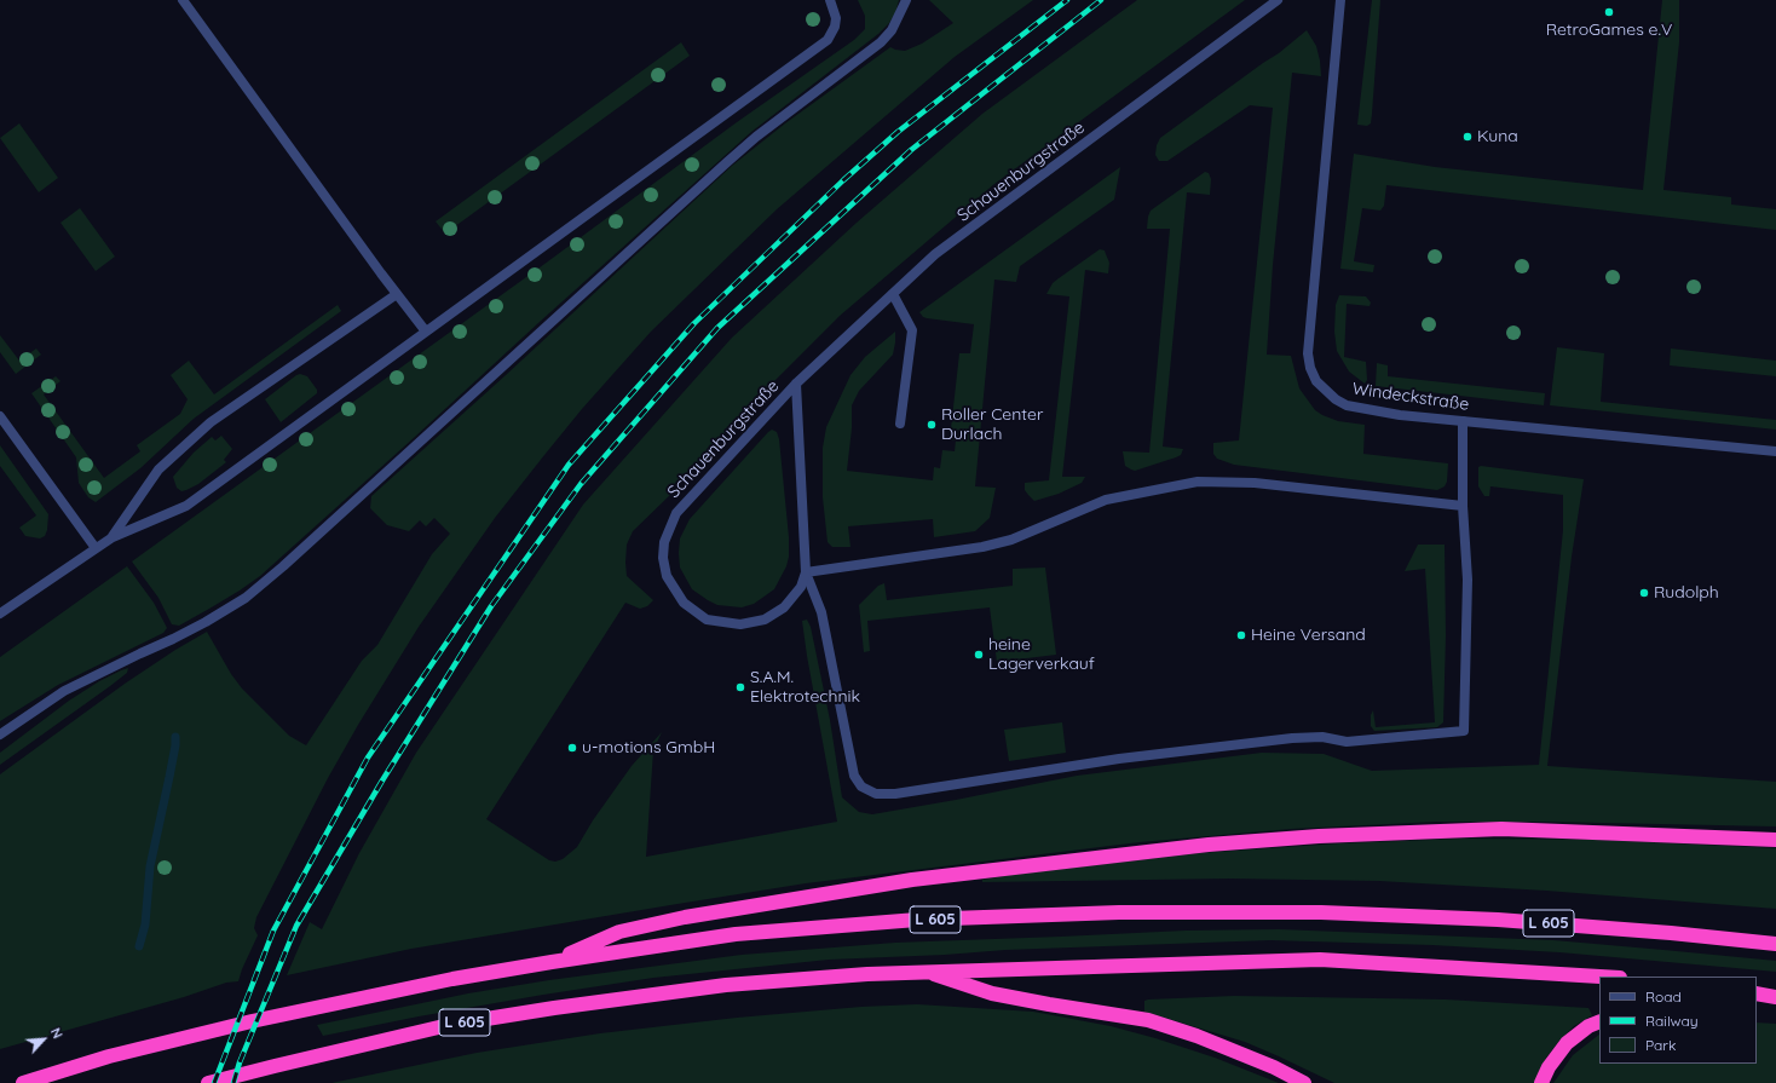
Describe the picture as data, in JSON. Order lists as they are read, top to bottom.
{
  "streets": {
    "highway": ["L 605"],
    "street": ["Schauenburgstraße", "Windeckstraße"]
  },
  "places": [
    "RetroGames e.V",
    "Kuna",
    "Roller Center Durlach",
    "Rudolph",
    "Heine Versand",
    "heine Lagerverkauf",
    "S.A.M. Elektrotechnik",
    "u-motions GmbH"
  ],
  "legend": ["Road", "Railway", "Park"],
  "north": "top right"
}
